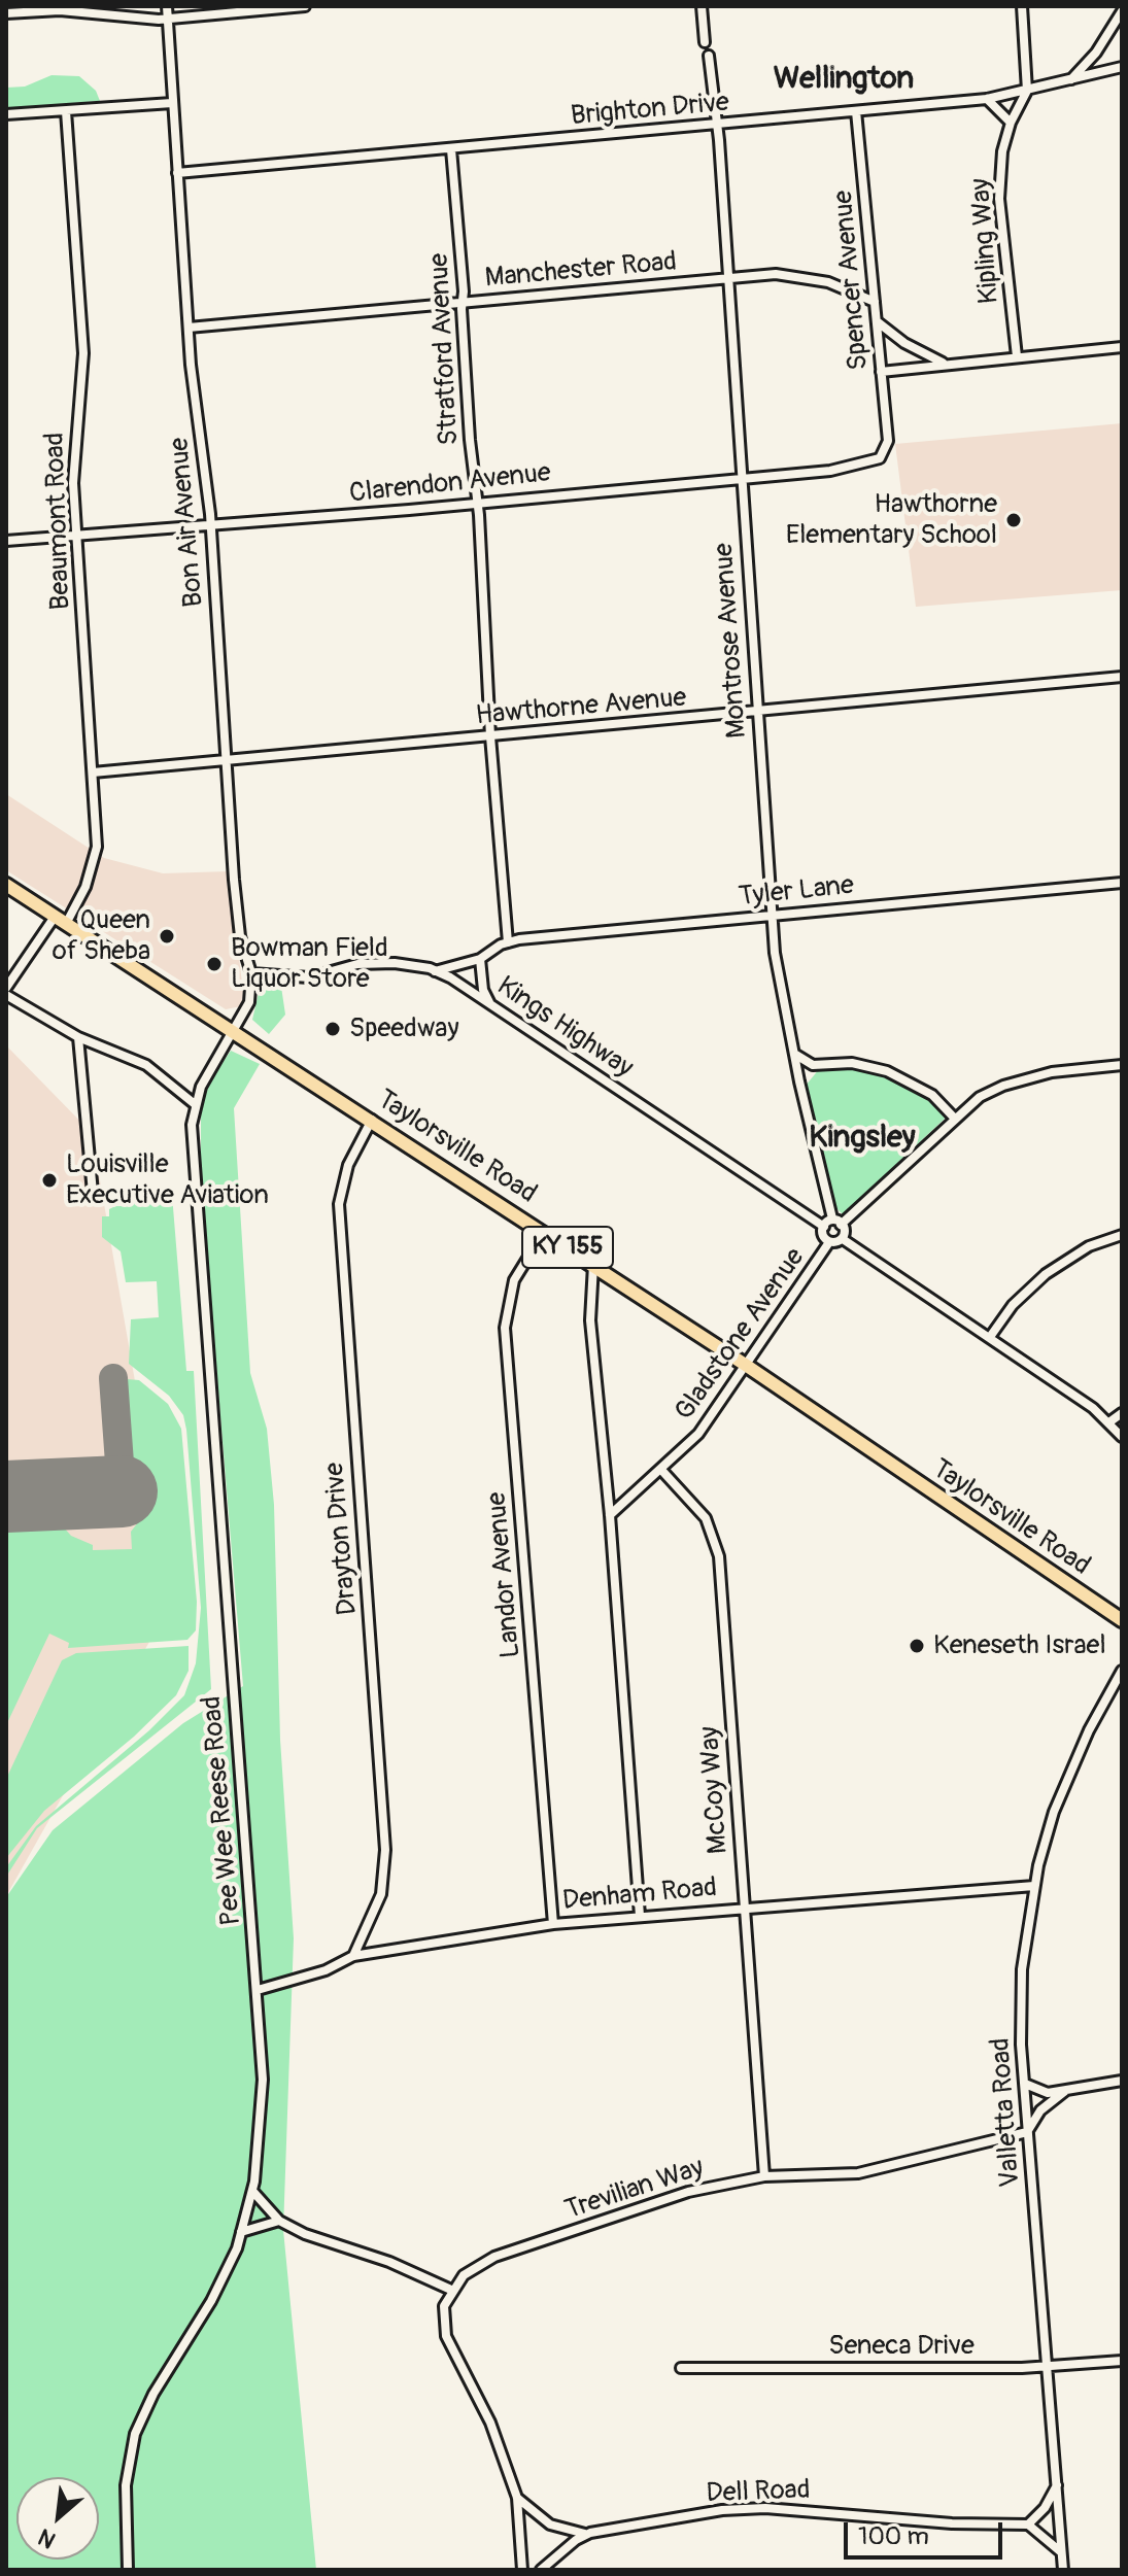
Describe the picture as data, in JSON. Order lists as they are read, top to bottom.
{
  "streets": {
    "main road": ["Taylorsville Road", "KY 155"],
    "street": [
      "Brighton Drive",
      "Kipling Way",
      "Manchester Road",
      "Spencer Avenue",
      "Stratford Avenue",
      "Clarendon Avenue",
      "Beaumont Road",
      "Bon Air Avenue",
      "Montrose Avenue",
      "Hawthorne Avenue",
      "Tyler Lane",
      "Kings Highway",
      "Gladstone Avenue",
      "Drayton Drive",
      "Landor Avenue",
      "McCoy Way",
      "Pee Wee Reese Road",
      "Denham Road",
      "Valletta Road",
      "Trevilian Way",
      "Seneca Drive",
      "Dell Road"
    ]
  },
  "crossings": [
    ["Brighton Drive", "Kipling Way"],
    ["Brighton Drive", "Spencer Avenue"],
    ["Brighton Drive", "Stratford Avenue"],
    ["Brighton Drive", "Bon Air Avenue"],
    ["Brighton Drive", "Montrose Avenue"],
    ["Manchester Road", "Spencer Avenue"],
    ["Manchester Road", "Stratford Avenue"],
    ["Manchester Road", "Bon Air Avenue"],
    ["Manchester Road", "Montrose Avenue"],
    ["Spencer Avenue", "Clarendon Avenue"],
    ["Stratford Avenue", "Clarendon Avenue"],
    ["Stratford Avenue", "Hawthorne Avenue"],
    ["Stratford Avenue", "Tyler Lane"],
    ["Clarendon Avenue", "Beaumont Road"],
    ["Clarendon Avenue", "Bon Air Avenue"],
    ["Clarendon Avenue", "Montrose Avenue"],
    ["Beaumont Road", "Hawthorne Avenue"],
    ["Beaumont Road", "Taylorsville Road"],
    ["Bon Air Avenue", "Hawthorne Avenue"],
    ["Bon Air Avenue", "Kings Highway"],
    ["Bon Air Avenue", "Taylorsville Road"],
    ["Bon Air Avenue", "Pee Wee Reese Road"],
    ["Montrose Avenue", "Hawthorne Avenue"],
    ["Montrose Avenue", "Tyler Lane"],
    ["Tyler Lane", "Kings Highway"],
    ["Taylorsville Road", "Gladstone Avenue"],
    ["Taylorsville Road", "Drayton Drive"],
    ["Taylorsville Road", "Landor Avenue"],
    ["Taylorsville Road", "Pee Wee Reese Road"],
    ["Gladstone Avenue", "McCoy Way"],
    ["Drayton Drive", "Denham Road"],
    ["Landor Avenue", "Denham Road"],
    ["McCoy Way", "Denham Road"],
    ["McCoy Way", "Trevilian Way"],
    ["Pee Wee Reese Road", "Denham Road"],
    ["Denham Road", "Valletta Road"],
    ["Valletta Road", "Trevilian Way"],
    ["Valletta Road", "Seneca Drive"]
  ],
  "districts": ["Wellington", "Kingsley"],
  "places": [
    "Hawthorne Elementary School",
    "Queen of Sheba",
    "Bowman Field Liquor Store",
    "Speedway",
    "Louisville Executive Aviation",
    "Keneseth Israel"
  ],
  "scale_bar": "100 m",
  "north": "bottom left"
}
